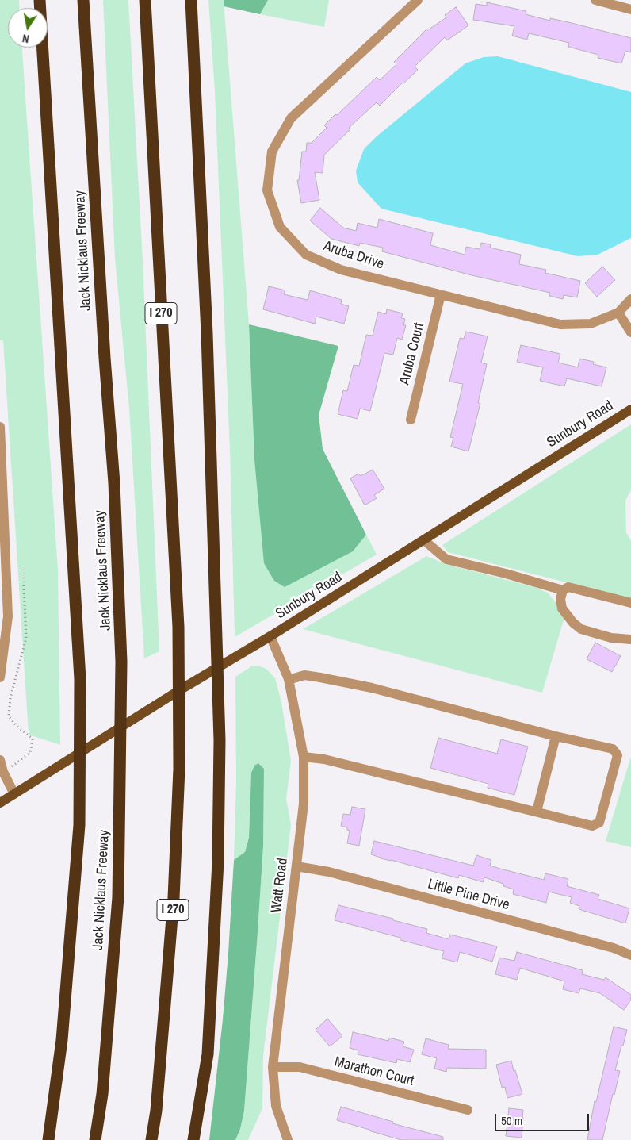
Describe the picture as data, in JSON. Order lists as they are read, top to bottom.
{
  "streets": {
    "highway": ["Jack Nicklaus Freeway", "I 270"],
    "main road": ["Sunbury Road"],
    "street": [
      "Aruba Drive",
      "Aruba Court",
      "Watt Road",
      "Little Pine Drive",
      "Marathon Court"
    ]
  },
  "crossings": [
    ["Aruba Drive", "Aruba Court"],
    ["Sunbury Road", "Watt Road"],
    ["Watt Road", "Little Pine Drive"],
    ["Watt Road", "Marathon Court"]
  ],
  "scale_bar": "50 m",
  "north": "bottom"
}
